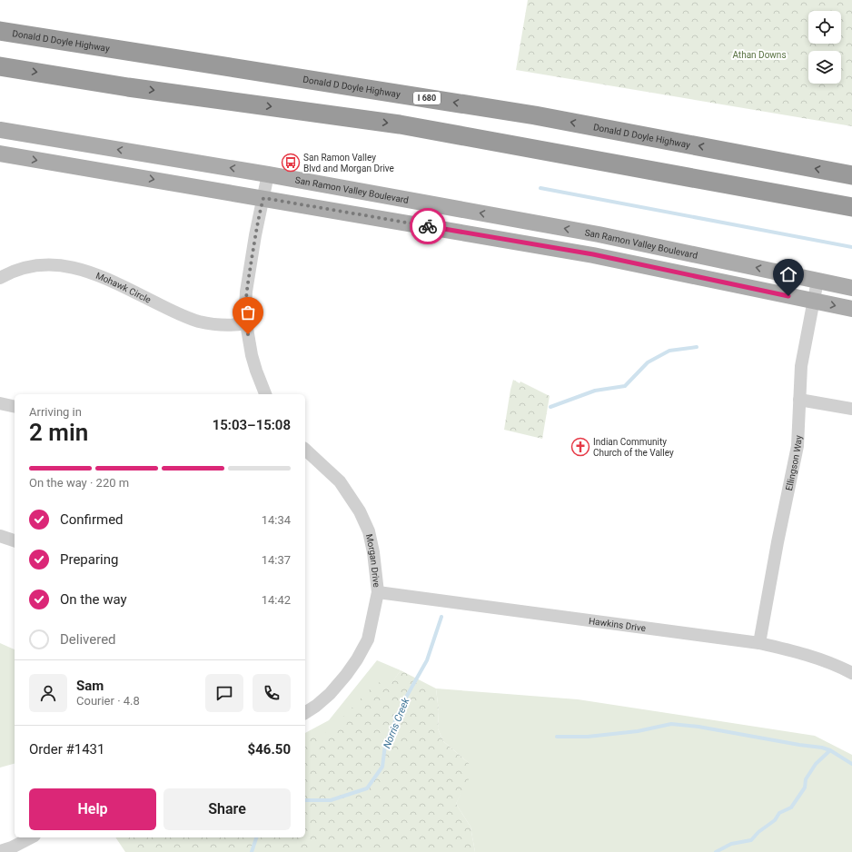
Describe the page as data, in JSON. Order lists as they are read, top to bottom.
{
  "streets": {
    "highway": ["Donald D Doyle Highway", "I 680"],
    "main road": ["San Ramon Valley Boulevard"],
    "street": [
      "Mohawk Circle",
      "Ellingson Way",
      "Morgan Drive",
      "Hawkins Drive"
    ]
  },
  "crossings": [
    ["San Ramon Valley Boulevard", "Ellingson Way"],
    ["Ellingson Way", "Hawkins Drive"],
    ["Morgan Drive", "Hawkins Drive"]
  ],
  "water": ["Norris Creek"],
  "parks": ["Athan Downs"],
  "places": {
    "bus stop": ["San Ramon Valley Blvd and Morgan Drive"],
    "church": ["Indian Community Church of the Valley"]
  },
  "page": {
    "heading": ["2 min", "Arriving in", "15:03–15:08"],
    "panel": [
      "Sam",
      "Courier · 4.8",
      "Order #1431",
      "$46.50"
    ],
    "bar": "On the way · 220 m",
    "list": [
      ["Confirmed", "14:34"],
      ["Preparing", "14:37"],
      ["On the way", "14:42"],
      "Delivered"
    ],
    "buttons": ["Help", "Share"]
  }
}
